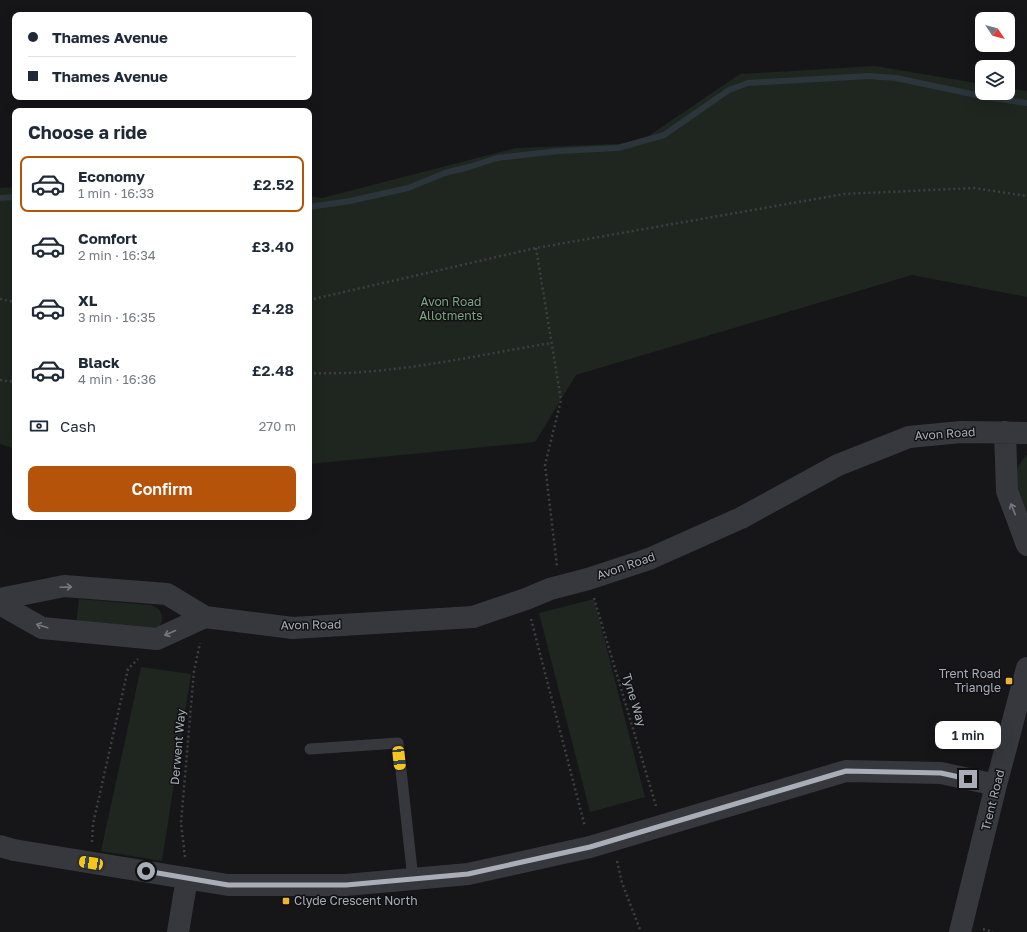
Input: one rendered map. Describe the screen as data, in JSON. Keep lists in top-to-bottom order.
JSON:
{
  "streets": {
    "street": ["Avon Road", "Trent Road"],
    "path": ["Tyne Way", "Derwent Way"]
  },
  "crossings": [
    ["Avon Road", "Tyne Way"],
    ["Avon Road", "Derwent Way"]
  ],
  "parks": ["Avon Road Allotments"],
  "places": {
    "transit": ["Trent Road Triangle", "Clyde Crescent North"]
  },
  "north": "bottom right",
  "page": {
    "banner": ["Thames Avenue", "Thames Avenue"],
    "heading": "Choose a ride",
    "list": [
      {
        "name": "Economy",
        "note": "1 min · 16:33",
        "value": "£2.52"
      },
      {
        "name": "Comfort",
        "note": "2 min · 16:34",
        "value": "£3.40"
      },
      {
        "name": "XL",
        "note": "3 min · 16:35",
        "value": "£4.28"
      },
      {
        "name": "Black",
        "note": "4 min · 16:36",
        "value": "£2.48"
      }
    ],
    "pay": ["Cash", "270 m"],
    "buttons": "Confirm",
    "bubble": "1 min"
  }
}
